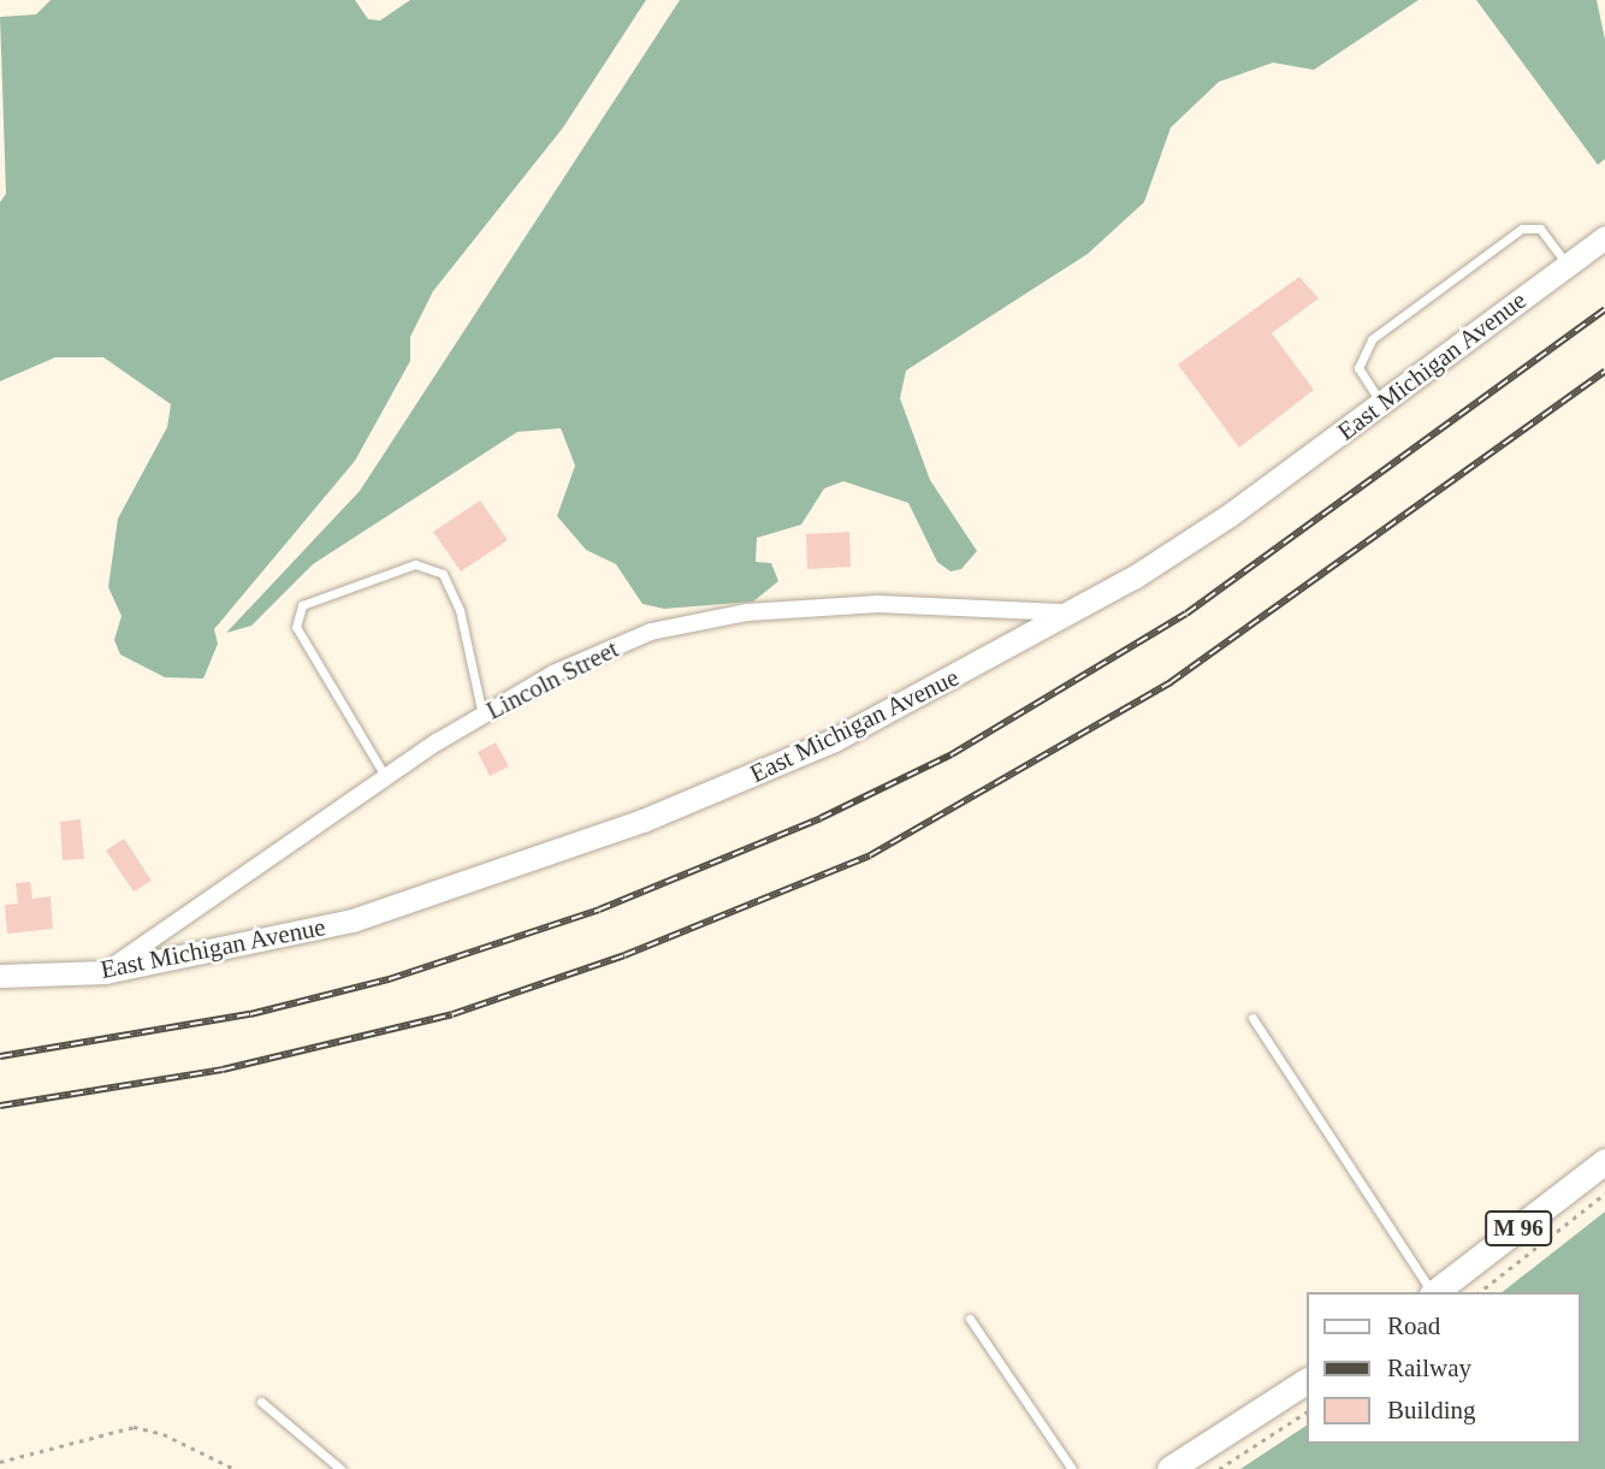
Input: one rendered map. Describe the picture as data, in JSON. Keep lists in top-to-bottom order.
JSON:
{
  "streets": {
    "main road": ["M 96"],
    "street": ["East Michigan Avenue", "Lincoln Street"]
  },
  "crossings": [
    ["East Michigan Avenue", "Lincoln Street"]
  ],
  "legend": ["Road", "Railway", "Building"]
}
